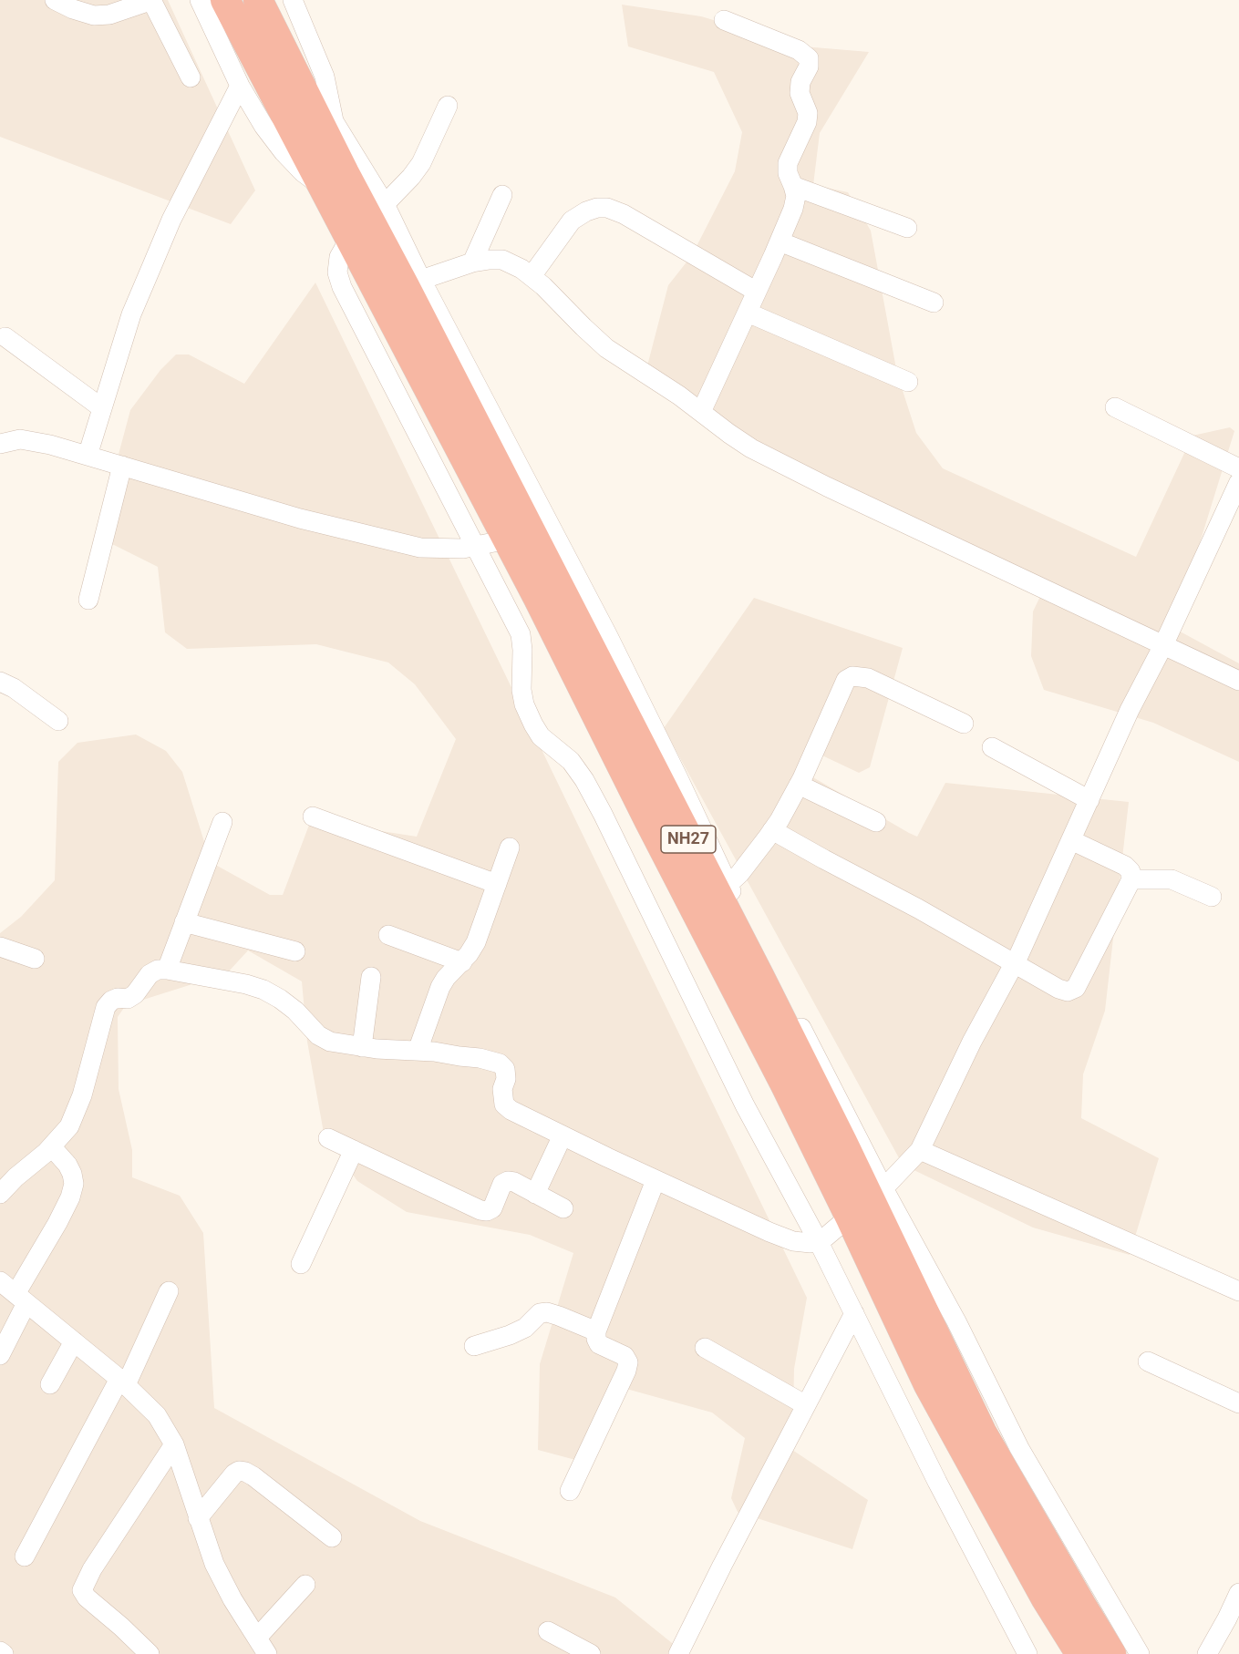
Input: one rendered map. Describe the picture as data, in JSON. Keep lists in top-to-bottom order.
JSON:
{
  "streets": {
    "highway": ["NH27"]
  }
}
